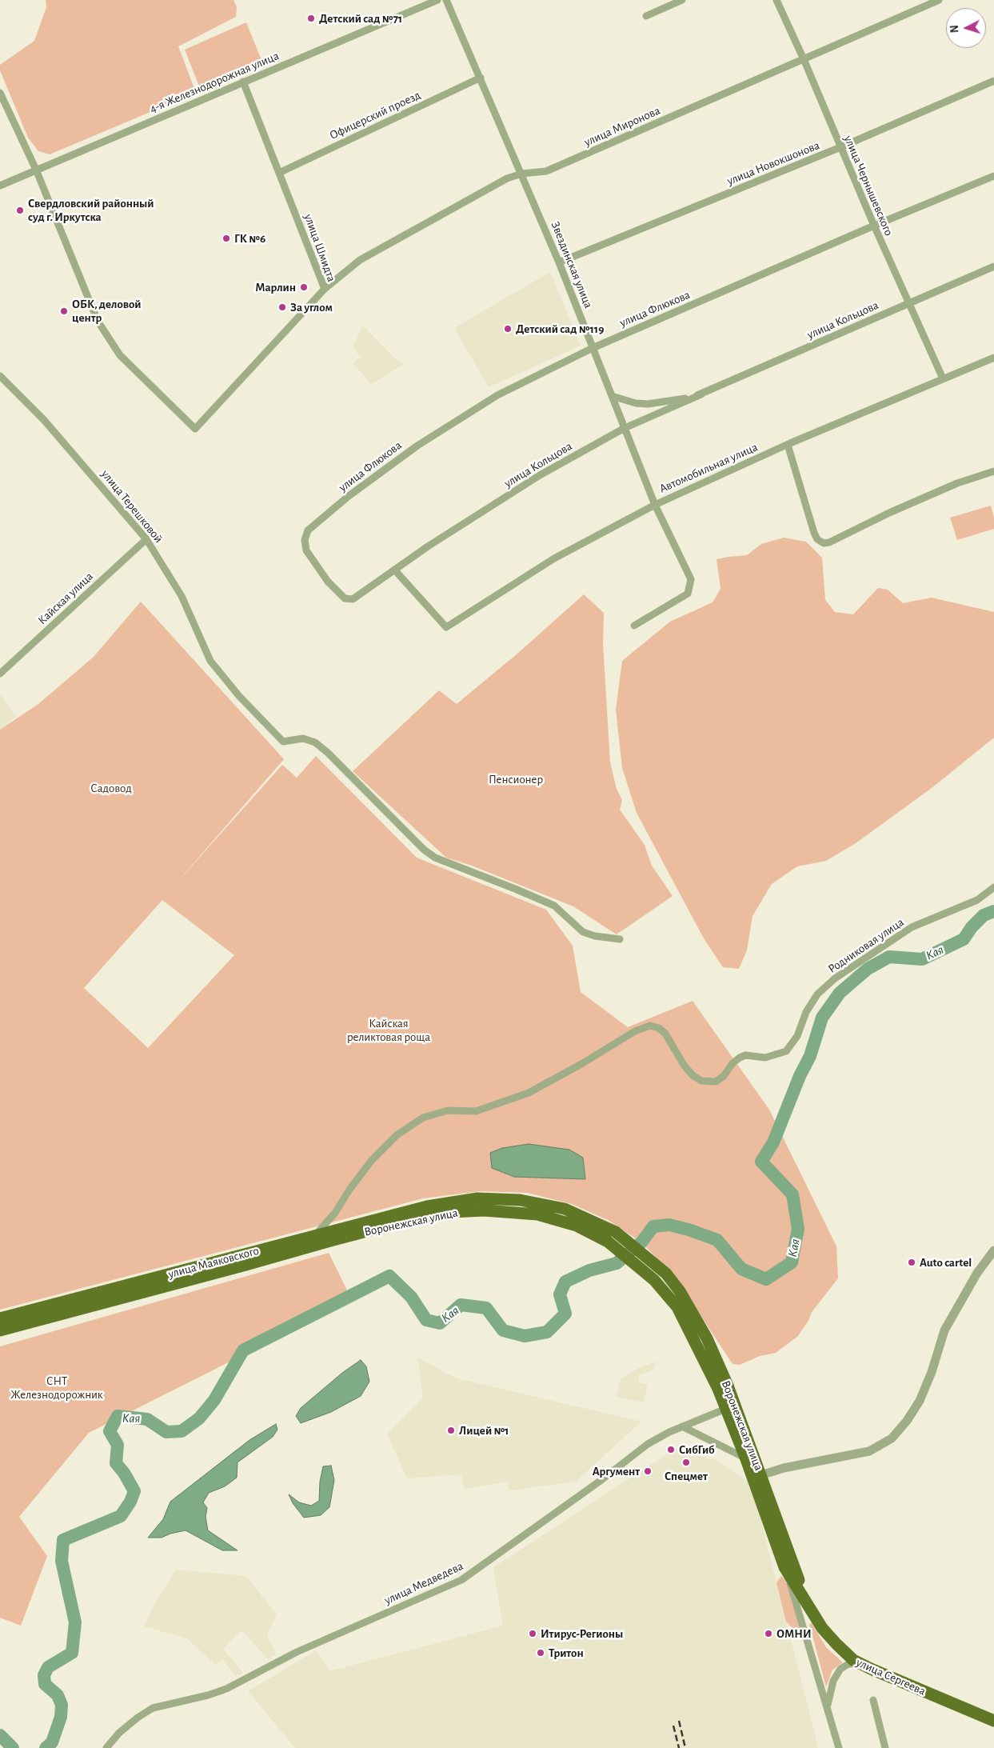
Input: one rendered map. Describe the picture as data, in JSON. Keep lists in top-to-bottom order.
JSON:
{
  "streets": {
    "main road": ["Воронежская улица", "улица Маяковского", "улица Сергеева"],
    "street": [
      "4-я Железнодорожная улица",
      "Офицерский проезд",
      "улица Миронова",
      "улица Новокшонова",
      "улица Чернышевского",
      "улица Шмидта",
      "Звездинская улица",
      "улица Флюкова",
      "улица Кольцова",
      "Автомобильная улица",
      "улица Терешковой",
      "Кайская улица",
      "Родниковая улица",
      "улица Медведева"
    ]
  },
  "crossings": [
    ["4-я Железнодорожная улица", "улица Шмидта"],
    ["Офицерский проезд", "улица Шмидта"],
    ["Офицерский проезд", "Звездинская улица"],
    ["улица Миронова", "улица Чернышевского"],
    ["улица Миронова", "улица Шмидта"],
    ["улица Миронова", "Звездинская улица"],
    ["улица Новокшонова", "улица Чернышевского"],
    ["улица Новокшонова", "Звездинская улица"],
    ["улица Чернышевского", "улица Флюкова"],
    ["улица Чернышевского", "улица Кольцова"],
    ["улица Чернышевского", "Автомобильная улица"],
    ["Звездинская улица", "улица Флюкова"],
    ["Звездинская улица", "улица Кольцова"],
    ["Звездинская улица", "Автомобильная улица"],
    ["улица Флюкова", "улица Кольцова"],
    ["улица Кольцова", "Автомобильная улица"],
    ["улица Терешковой", "Кайская улица"],
    ["Родниковая улица", "улица Маяковского"],
    ["Воронежская улица", "улица Маяковского"],
    ["Воронежская улица", "улица Медведева"],
    ["Воронежская улица", "улица Сергеева"]
  ],
  "water": ["Кая"],
  "parks": [
    "Пенсионер",
    "Садовод",
    "Кайская реликтовая роща",
    "СНТ Железнодорожник"
  ],
  "places": [
    "Детский сад №71",
    "Свердловский районный суд г. Иркутска",
    "ГК №6",
    "Марлин",
    "За углом",
    "ОБК, деловой центр",
    "Детский сад №119",
    "Auto cartel",
    "Лицей №1",
    "СибГиб",
    "Спецмет",
    "Аргумент",
    "Итирус-Регионы",
    "ОМНИ",
    "Тритон"
  ],
  "north": "left"
}
